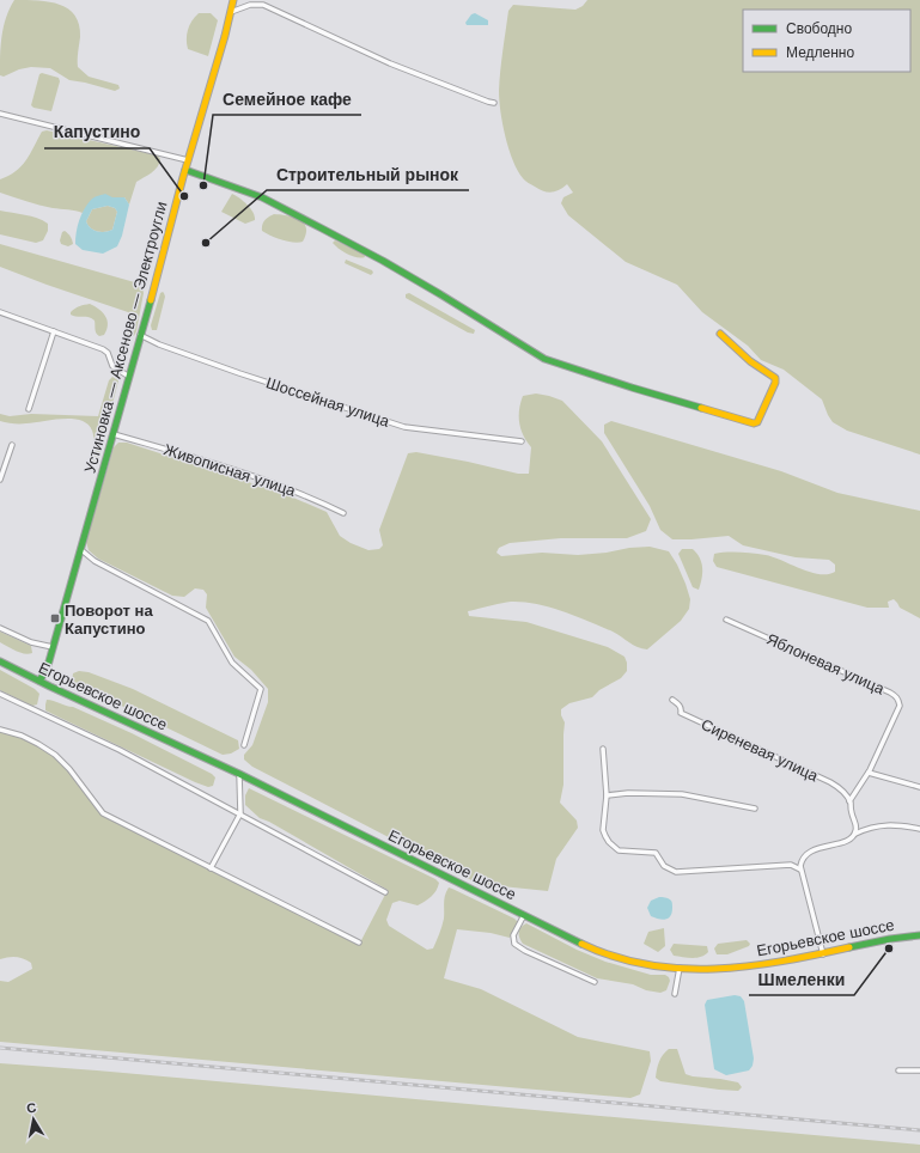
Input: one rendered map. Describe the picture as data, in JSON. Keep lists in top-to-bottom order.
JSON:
{
  "streets": {
    "main road": ["Устиновка — Аксеново — Электроугли", "Егорьевское шоссе"],
    "street": [
      "Шоссейная улица",
      "Живописная улица",
      "Яблоневая улица",
      "Сиреневая улица"
    ]
  },
  "crossings": [
    ["Устиновка — Аксеново — Электроугли", "Шоссейная улица"],
    ["Устиновка — Аксеново — Электроугли", "Живописная улица"],
    ["Устиновка — Аксеново — Электроугли", "Егорьевское шоссе"],
    ["Яблоневая улица", "Сиреневая улица"]
  ],
  "places": {
    "other": [
      "Семейное кафе",
      "Капустино",
      "Строительный рынок",
      "Шмеленки"
    ],
    "transit": ["Поворот на Капустино"]
  },
  "legend": ["Свободно", "Медленно"],
  "north": "top"
}
